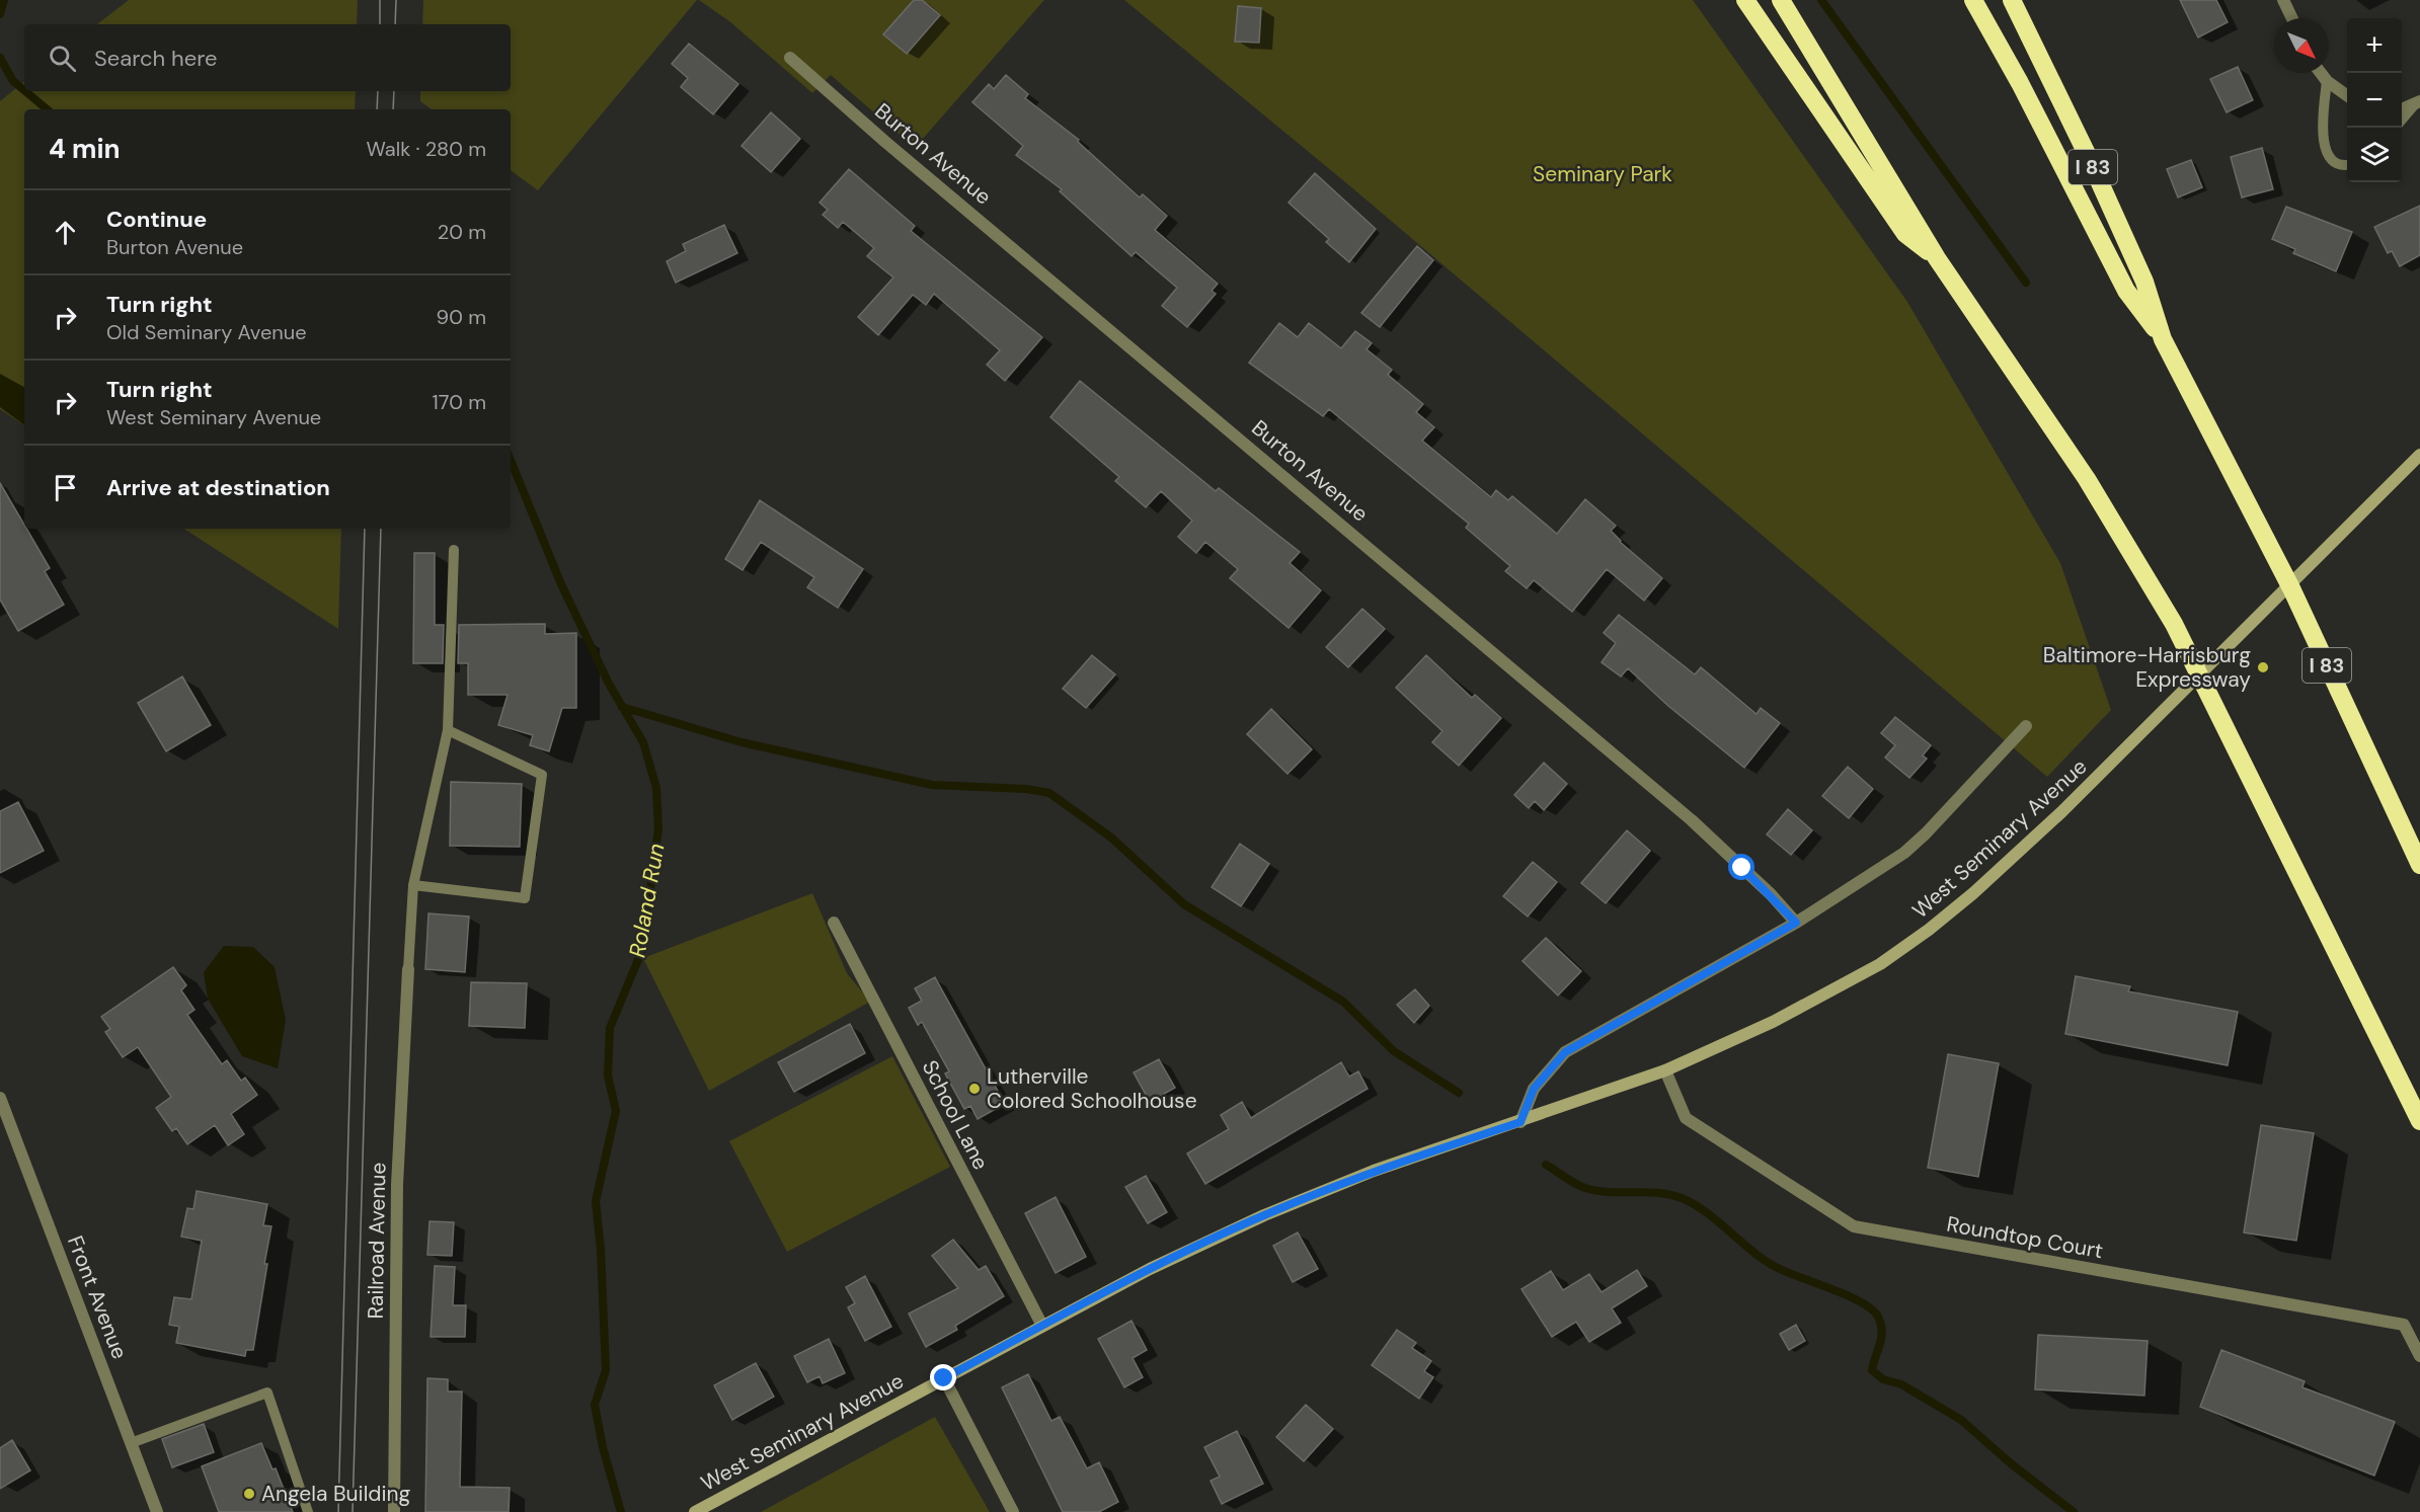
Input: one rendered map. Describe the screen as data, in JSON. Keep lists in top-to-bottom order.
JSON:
{
  "streets": {
    "highway": ["I 83"],
    "main road": ["West Seminary Avenue"],
    "street": [
      "Burton Avenue",
      "School Lane",
      "Roundtop Court",
      "Railroad Avenue",
      "Front Avenue"
    ]
  },
  "crossings": [
    ["West Seminary Avenue", "School Lane"],
    ["West Seminary Avenue", "Roundtop Court"]
  ],
  "water": ["Roland Run"],
  "parks": ["Seminary Park"],
  "places": ["Baltimore-Harrisburg Expressway", "Lutherville Colored Schoolhouse", "Angela Building"],
  "north": "bottom right",
  "page": {
    "map_buttons": ["+", "−"],
    "search": "Search here",
    "heading": ["4 min", "Walk · 280 m"],
    "list": [
      ["Continue", "Burton Avenue", "20 m"],
      ["Turn right", "Old Seminary Avenue", "90 m"],
      ["Turn right", "West Seminary Avenue", "170 m"],
      "Arrive at destination"
    ]
  }
}
